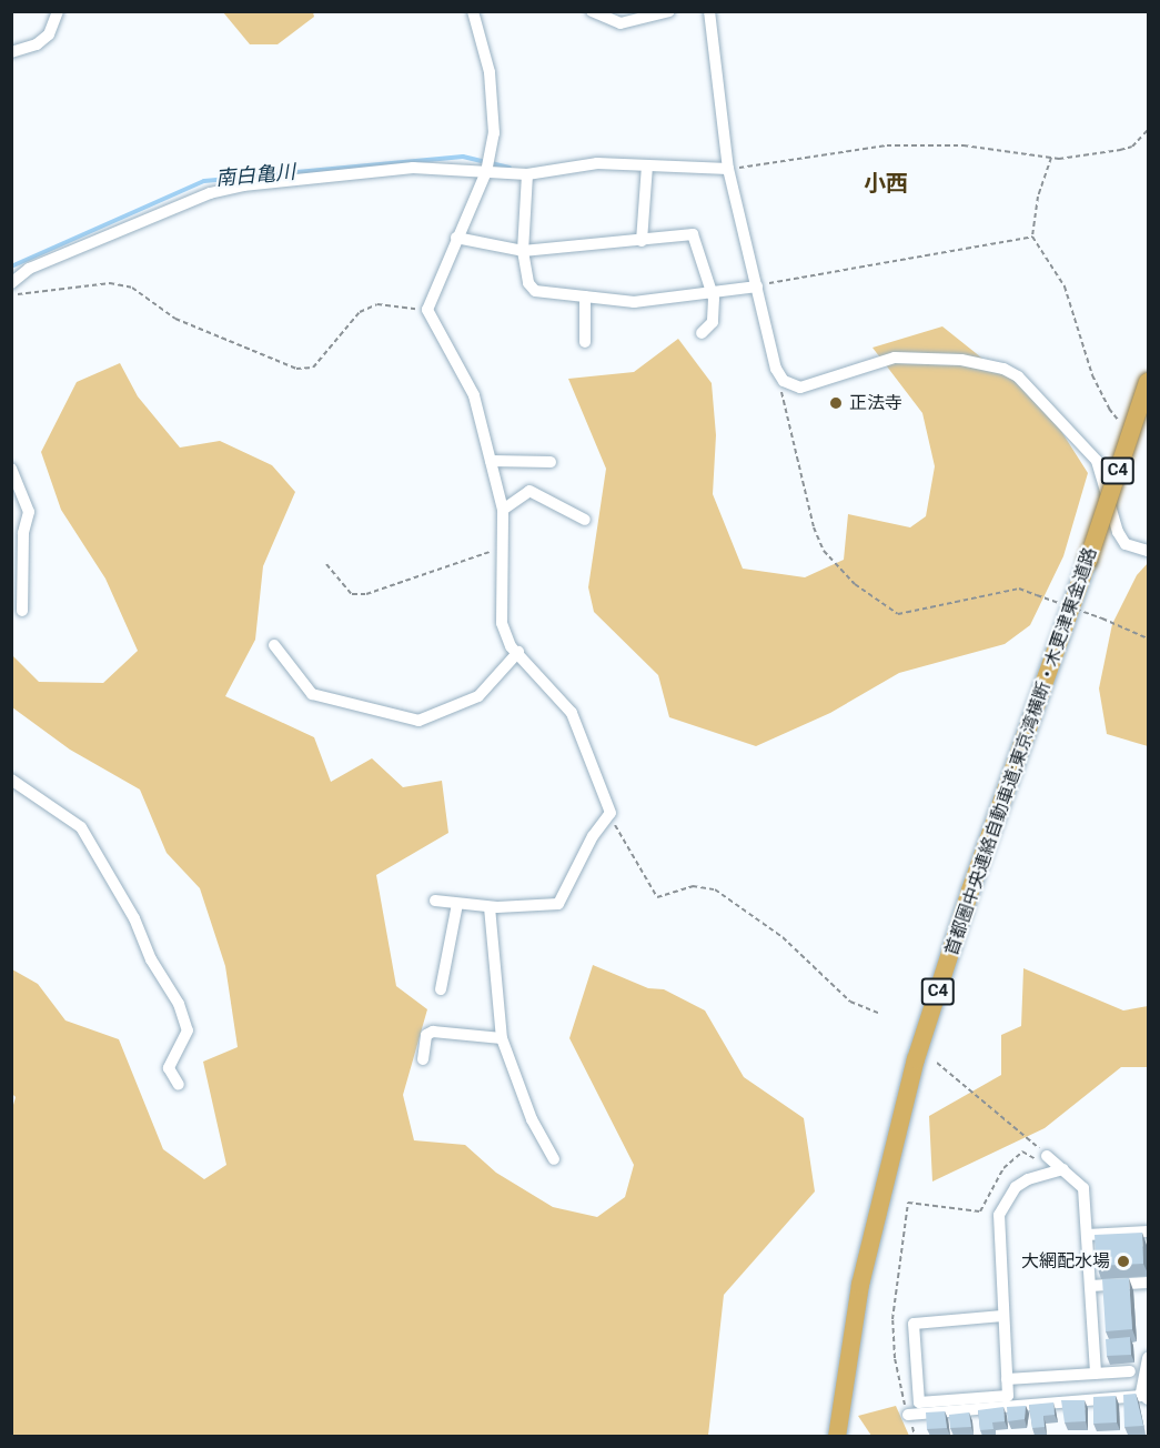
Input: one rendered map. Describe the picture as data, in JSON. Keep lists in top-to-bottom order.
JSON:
{
  "streets": {
    "highway": ["C4", "首都圏中央連絡自動車道;東京湾横断・木更津東金道路"]
  },
  "districts": ["小西"],
  "water": ["南白亀川"],
  "places": ["正法寺", "大網配水場"]
}
